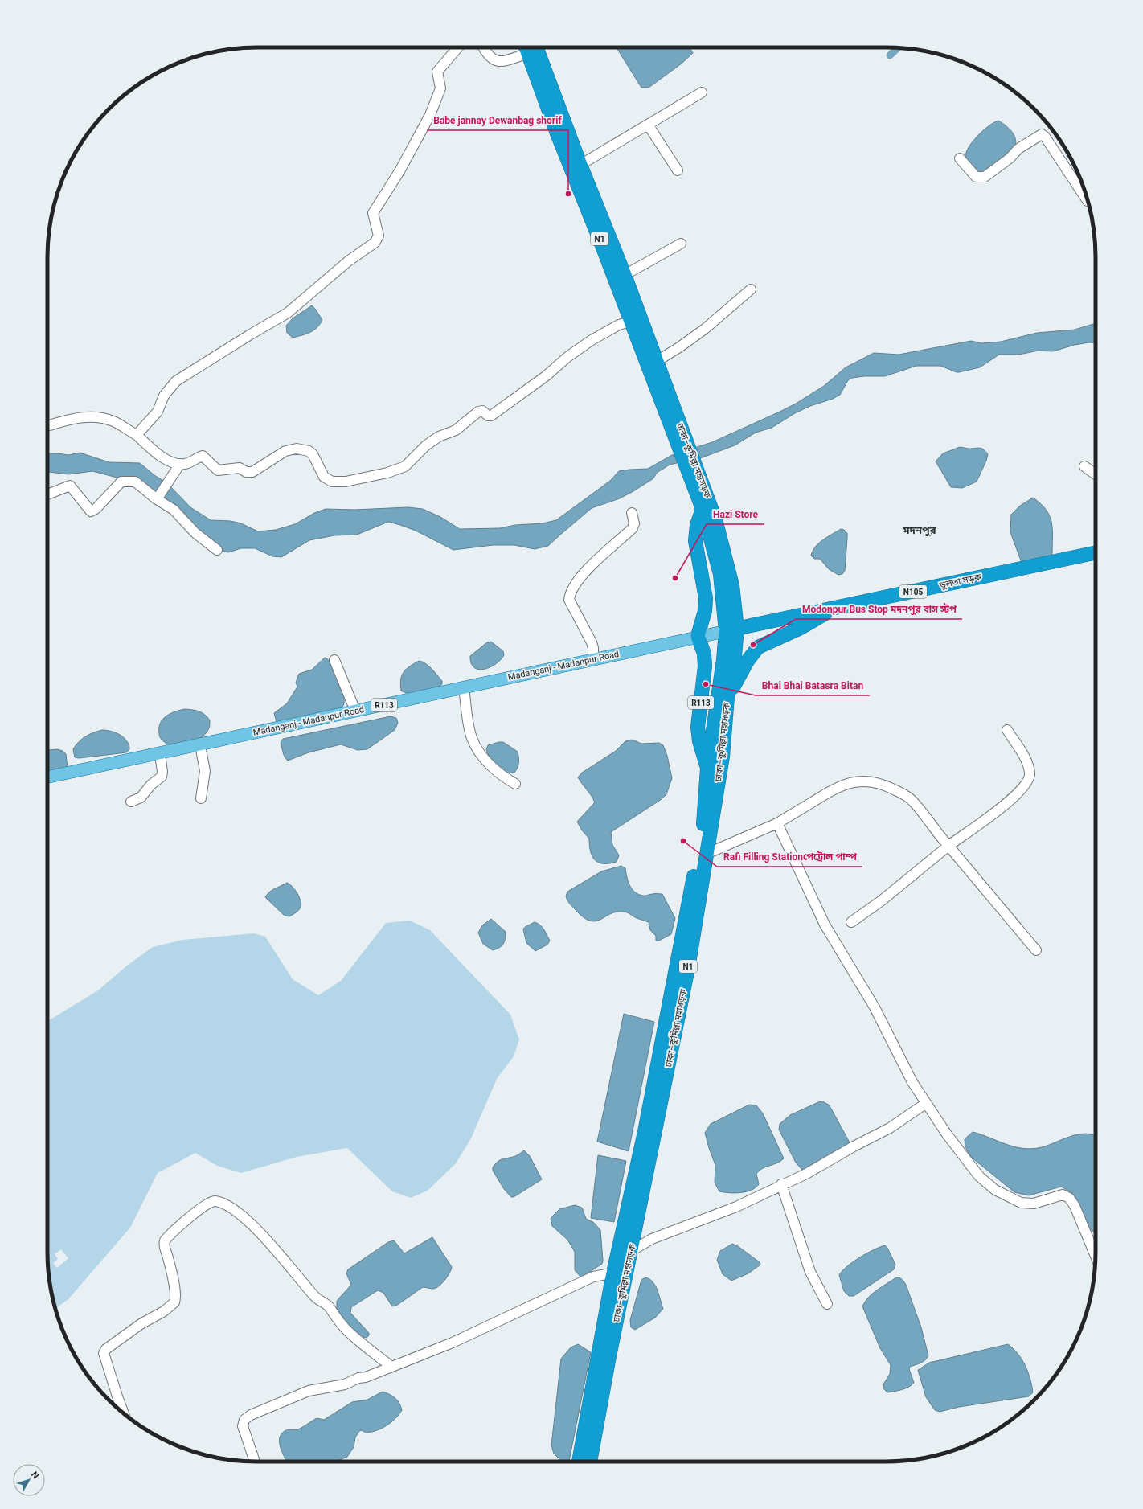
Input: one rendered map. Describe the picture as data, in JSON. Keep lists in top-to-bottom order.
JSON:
{
  "streets": {
    "highway": [
      "N1",
      "ঢাকা–কুমিল্লা মহাসড়ক",
      "ভুলতা সড়ক",
      "N105",
      "R113"
    ],
    "main road": ["Madanganj - Madanpur Road"]
  },
  "crossings": [
    ["ঢাকা–কুমিল্লা মহাসড়ক", "ভুলতা সড়ক"],
    ["ঢাকা–কুমিল্লা মহাসড়ক", "Madanganj - Madanpur Road"],
    ["ঢাকা–কুমিল্লা মহাসড়ক", "R113"],
    ["ভুলতা সড়ক", "Madanganj - Madanpur Road"],
    ["Madanganj - Madanpur Road", "R113"]
  ],
  "districts": ["মদনপুর"],
  "places": [
    "Babe jannay Dewanbag shorif",
    "Hazi Store",
    "Modonpur Bus Stop মদনপুর বাস স্টপ",
    "Bhai Bhai Batasra Bitan",
    "Rafi Filling Stationপেট্রোল পাম্প"
  ],
  "north": "top right"
}
